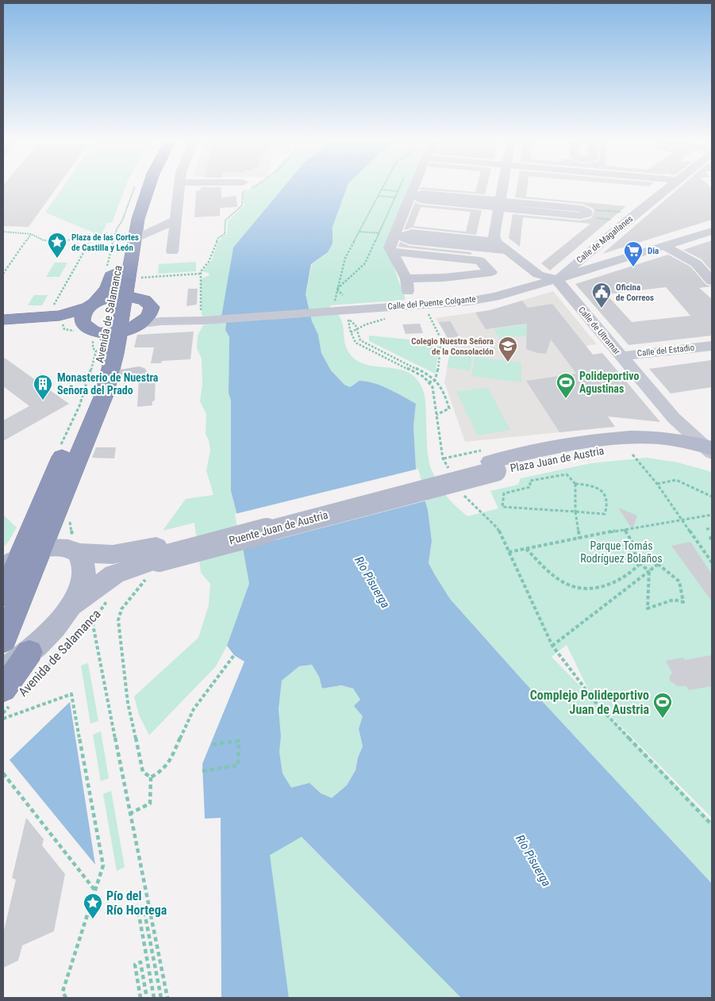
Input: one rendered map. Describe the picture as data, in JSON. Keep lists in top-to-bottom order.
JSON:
{
  "streets": {
    "highway": ["Avenida de Salamanca"],
    "main road": ["Plaza Juan de Austria", "Puente Juan de Austria"],
    "street": [
      "Calle de Magallanes",
      "Calle del Puente Colgante",
      "Calle de Ultramar",
      "Calle del Estadio"
    ]
  },
  "crossings": [
    ["Calle de Magallanes", "Calle del Puente Colgante"],
    ["Calle del Puente Colgante", "Calle de Ultramar"],
    ["Avenida de Salamanca", "Puente Juan de Austria"],
    ["Calle de Ultramar", "Calle del Estadio"],
    ["Calle de Ultramar", "Plaza Juan de Austria"],
    ["Plaza Juan de Austria", "Puente Juan de Austria"]
  ],
  "water": ["Río Pisuerga"],
  "parks": ["Parque Tomás Rodríguez Bolaños"],
  "places": {
    "place": ["Plaza de las Cortes de Castilla y León", "Pío del Río Hortega"],
    "supermarket": ["Dia"],
    "public building": ["Oficina de Correos"],
    "school or university": ["Colegio Nuestra Señora de la Consolación"],
    "sports": ["Polideportivo Agustinas", "Complejo Polideportivo Juan de Austria"],
    "building": ["Monasterio de Nuestra Señora del Prado"]
  }
}
